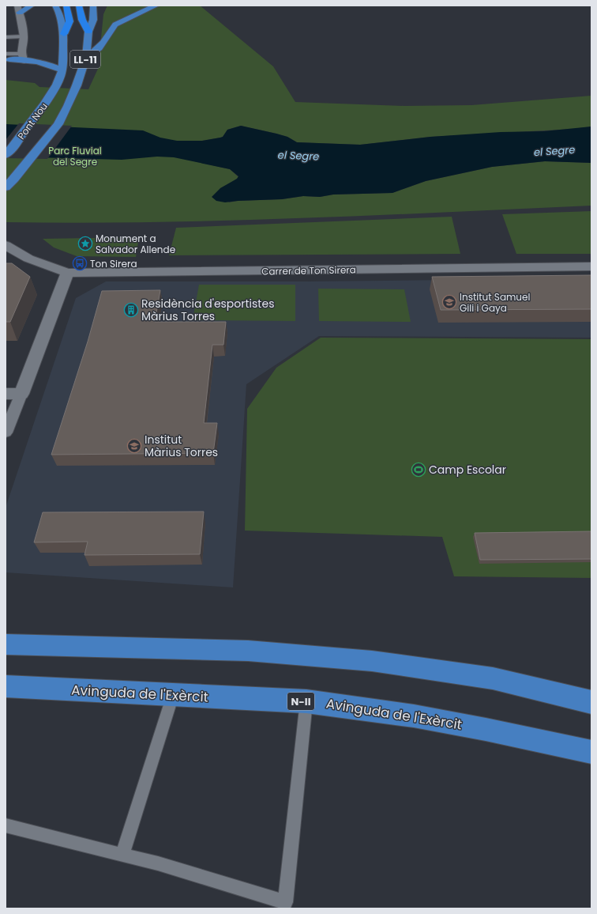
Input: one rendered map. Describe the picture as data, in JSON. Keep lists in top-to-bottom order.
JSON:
{
  "streets": {
    "main road": [
      "LL-11",
      "Pont Nou",
      "Avinguda de l'Exèrcit",
      "N-II"
    ],
    "street": ["Carrer de Ton Sirera"]
  },
  "crossings": [
    ["LL-11", "Pont Nou"]
  ],
  "water": ["el Segre"],
  "parks": ["Parc Fluvial del Segre"],
  "places": {
    "place": ["Monument a Salvador Allende"],
    "bus stop": ["Ton Sirera"],
    "school or university": ["Institut Samuel Gili i Gaya", "Institut Màrius Torres"],
    "building": ["Residència d'esportistes Màrius Torres"],
    "sports": ["Camp Escolar"]
  }
}
